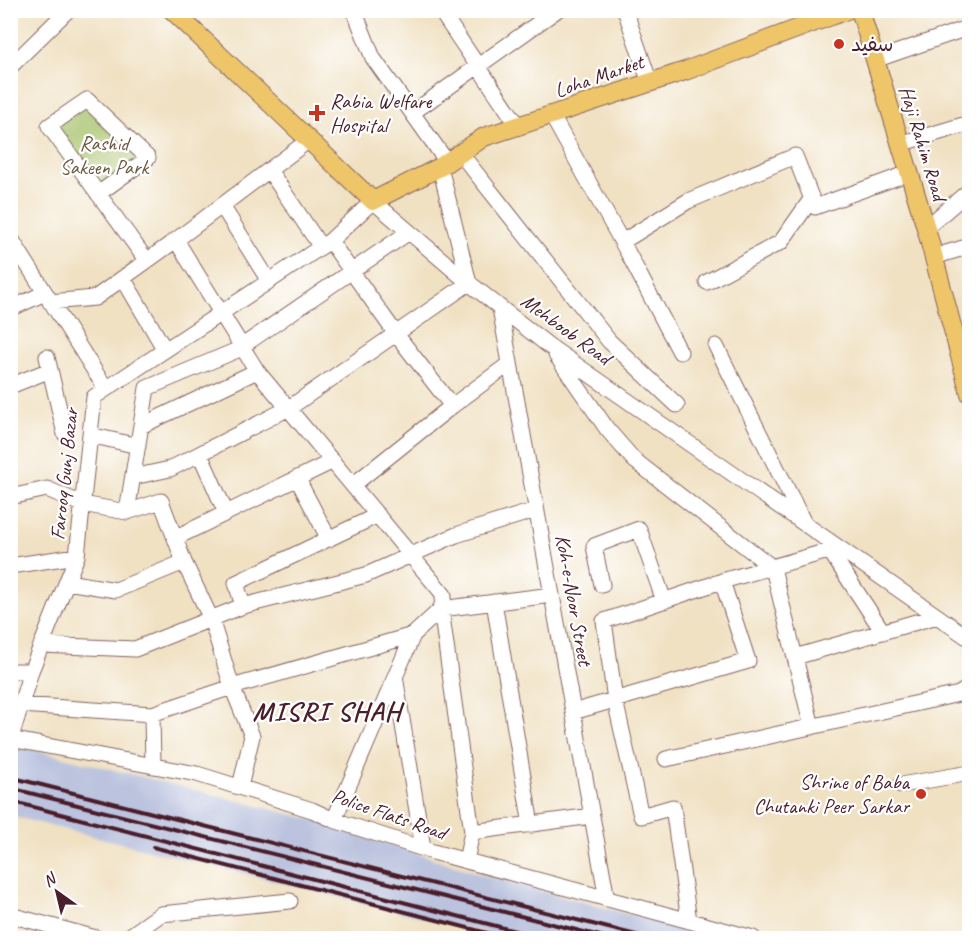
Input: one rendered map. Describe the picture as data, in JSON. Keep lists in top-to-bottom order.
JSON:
{
  "streets": {
    "main road": ["Loha Market", "Haji Rahim Road", "Mehboob Road"],
    "street": ["Farooq Gunj Bazar", "Koh-e-Noor Street", "Police Flats Road"]
  },
  "crossings": [
    ["Loha Market", "Mehboob Road"],
    ["Loha Market", "Farooq Gunj Bazar"],
    ["Mehboob Road", "Farooq Gunj Bazar"],
    ["Mehboob Road", "Koh-e-Noor Street"],
    ["Farooq Gunj Bazar", "Police Flats Road"],
    ["Koh-e-Noor Street", "Police Flats Road"]
  ],
  "districts": ["MISRI SHAH"],
  "parks": ["Rashid Sakeen Park"],
  "places": {
    "other": ["سفید", "Shrine of Baba Chutanki Peer Sarkar"],
    "health": ["Rabia Welfare Hospital"]
  },
  "north": "top left"
}
